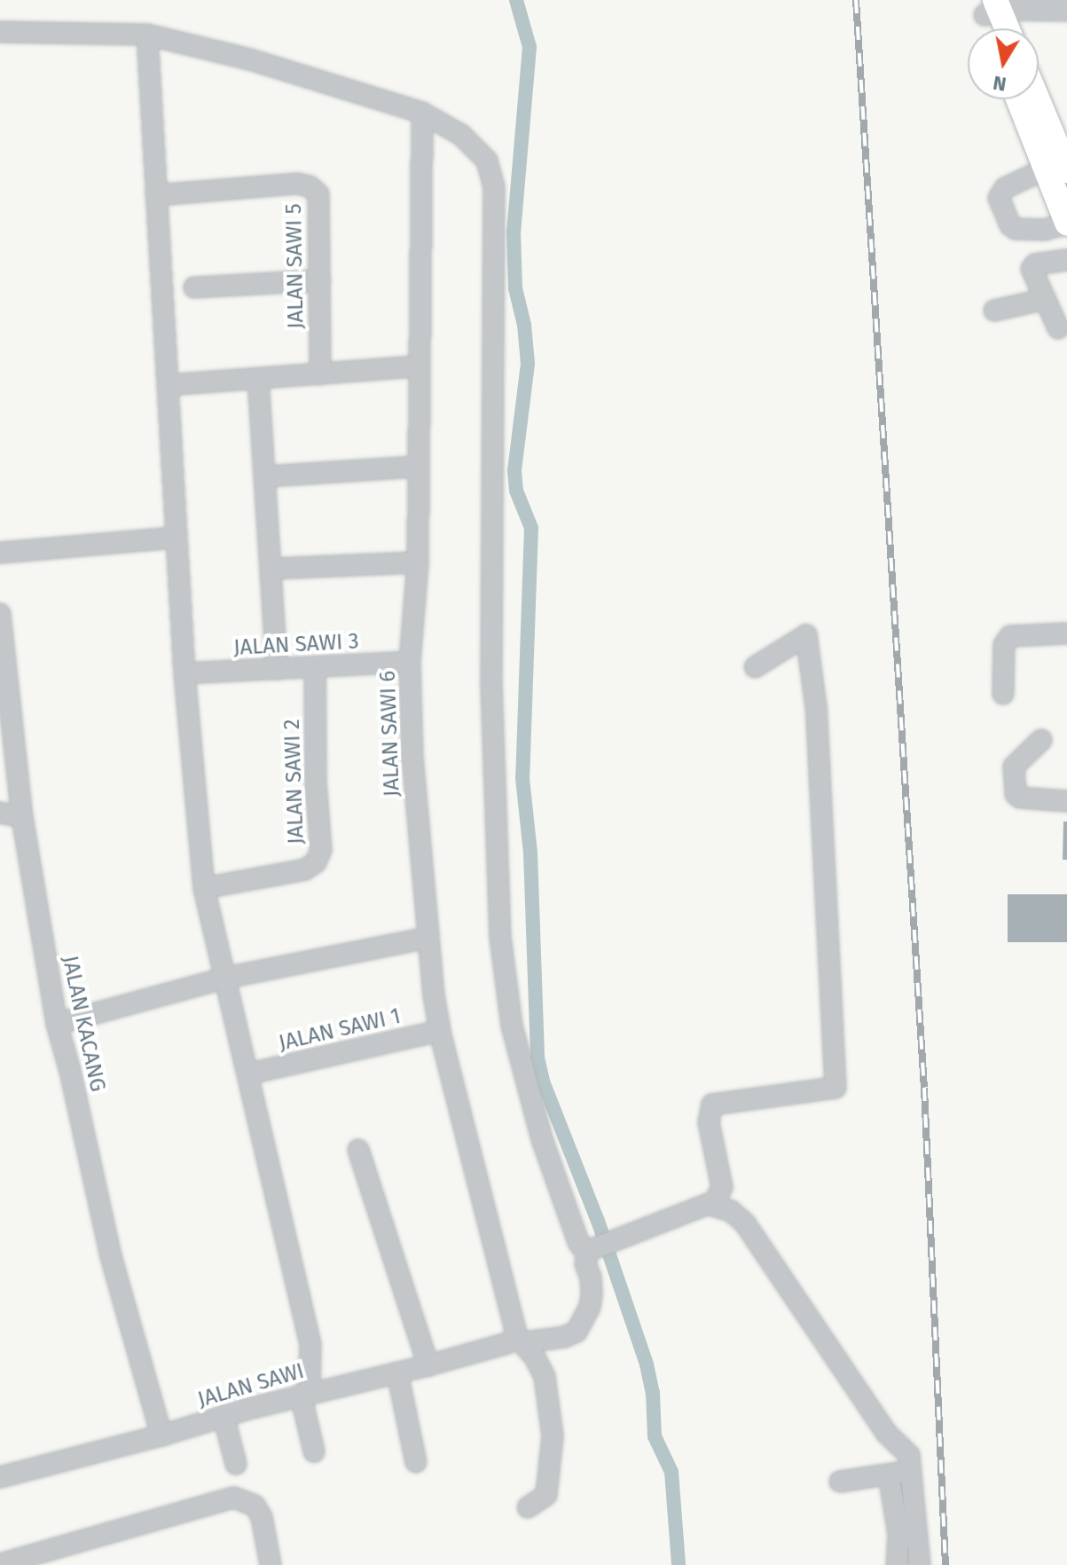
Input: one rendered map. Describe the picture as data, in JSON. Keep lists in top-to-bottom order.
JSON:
{
  "streets": {
    "street": [
      "JALAN SAWI 5",
      "JALAN SAWI 3",
      "JALAN SAWI 6",
      "JALAN SAWI 2",
      "JALAN KACANG",
      "JALAN SAWI 1",
      "JALAN SAWI"
    ]
  },
  "crossings": [
    ["JALAN SAWI 3", "JALAN SAWI 6"],
    ["JALAN SAWI 3", "JALAN SAWI 2"],
    ["JALAN SAWI 6", "JALAN SAWI 1"],
    ["JALAN SAWI 6", "JALAN SAWI"],
    ["JALAN KACANG", "JALAN SAWI"]
  ],
  "north": "bottom"
}
